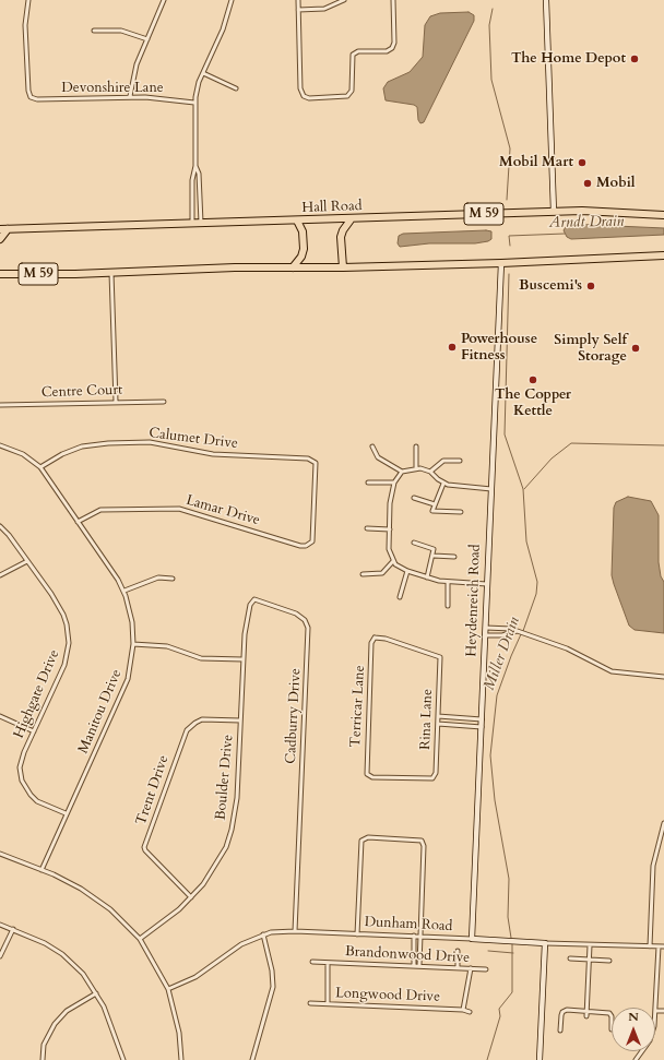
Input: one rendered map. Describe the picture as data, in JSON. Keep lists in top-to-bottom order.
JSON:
{
  "streets": {
    "highway": ["Hall Road", "M 59"],
    "street": [
      "Devonshire Lane",
      "Centre Court",
      "Calumet Drive",
      "Lamar Drive",
      "Heydenreich Road",
      "Highgate Drive",
      "Terricar Lane",
      "Manitou Drive",
      "Cadburry Drive",
      "Rina Lane",
      "Boulder Drive",
      "Trent Drive",
      "Dunham Road",
      "Brandonwood Drive",
      "Longwood Drive"
    ]
  },
  "crossings": [
    ["M 59", "Heydenreich Road"],
    ["Calumet Drive", "Lamar Drive"],
    ["Calumet Drive", "Manitou Drive"],
    ["Lamar Drive", "Manitou Drive"],
    ["Heydenreich Road", "Dunham Road"],
    ["Highgate Drive", "Manitou Drive"],
    ["Terricar Lane", "Rina Lane"],
    ["Cadburry Drive", "Boulder Drive"],
    ["Cadburry Drive", "Dunham Road"],
    ["Boulder Drive", "Trent Drive"],
    ["Brandonwood Drive", "Longwood Drive"]
  ],
  "water": ["Arndt Drain", "Miller Drain"],
  "places": [
    "The Home Depot",
    "Mobil Mart",
    "Mobil",
    "Buscemi's",
    "Powerhouse Fitness",
    "Simply Self Storage",
    "The Copper Kettle"
  ],
  "north": "top"
}
